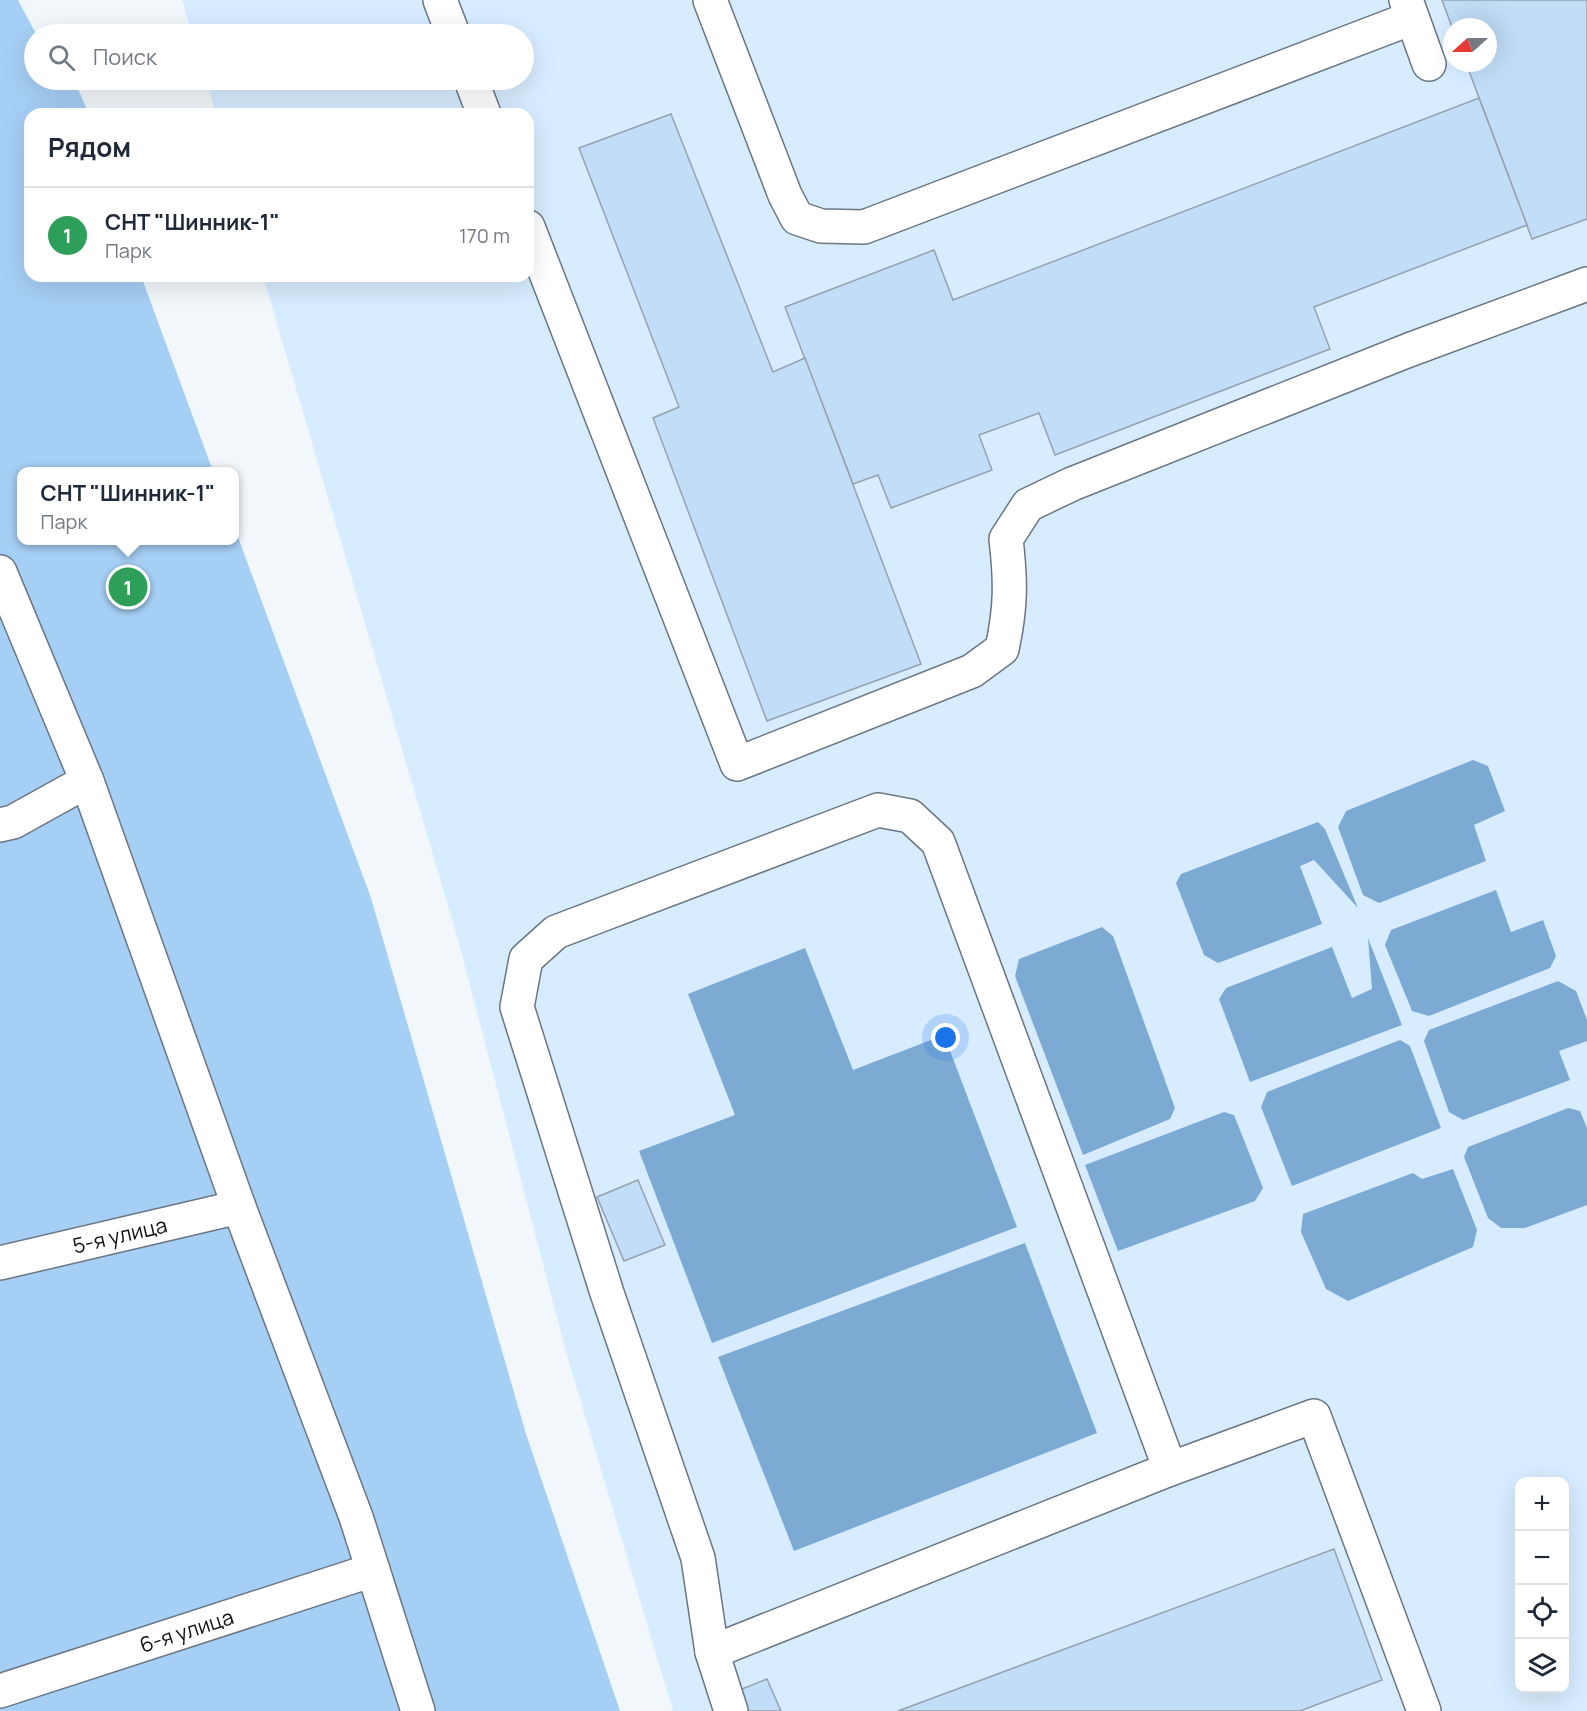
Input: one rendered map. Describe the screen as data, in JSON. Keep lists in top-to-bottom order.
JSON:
{
  "streets": {
    "street": ["5-я улица", "6-я улица"]
  },
  "north": "left",
  "page": {
    "search": "Поиск",
    "heading": "Рядом",
    "list": [
      {
        "mark": "1",
        "name": "СНТ \"Шинник-1\"",
        "note": "Парк",
        "value": "170 m"
      }
    ],
    "popup": ["СНТ \"Шинник-1\"", "Парк"],
    "pins": "1",
    "map_buttons": ["+", "−"]
  }
}
